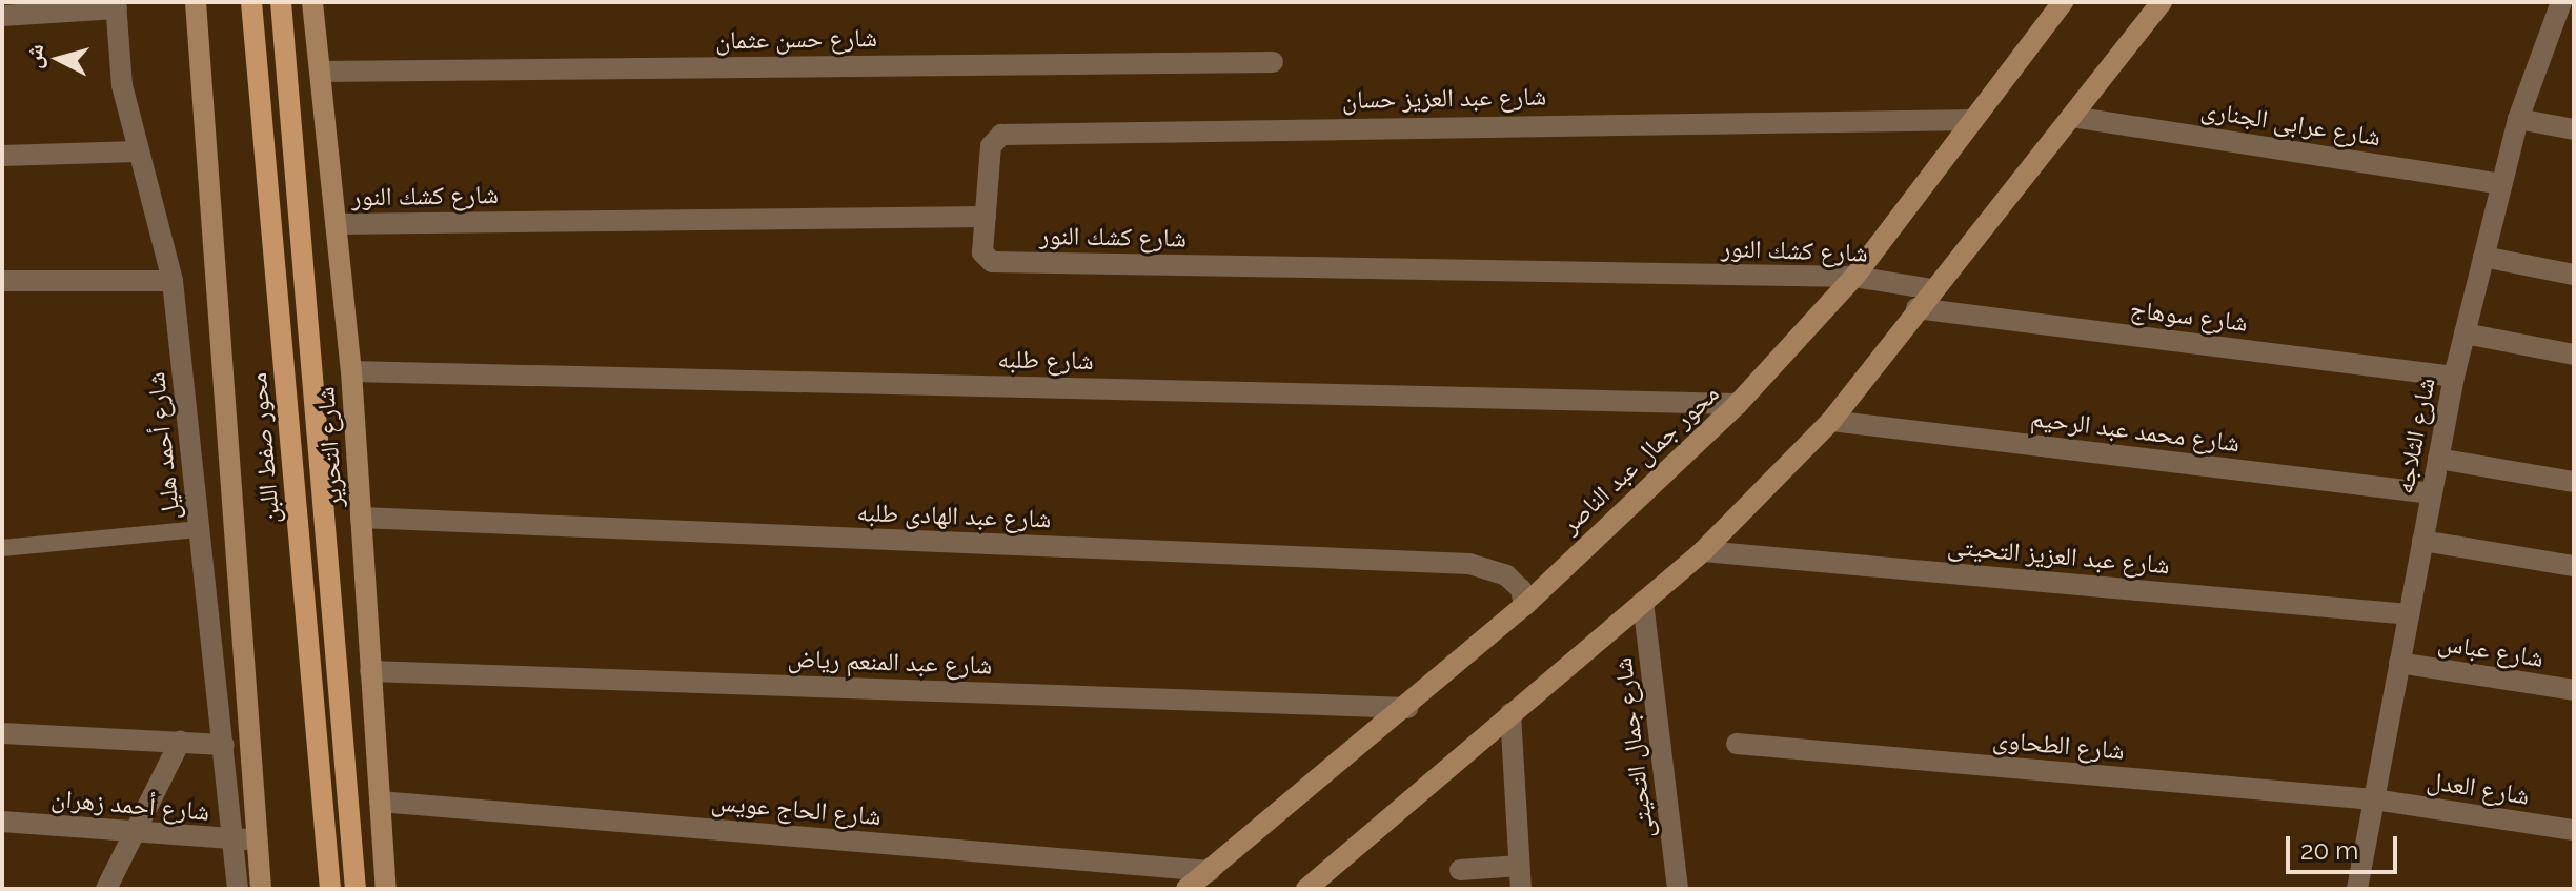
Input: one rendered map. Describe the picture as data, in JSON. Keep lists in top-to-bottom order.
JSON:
{
  "streets": {
    "main road": ["محور صفط اللبن"],
    "street": [
      "شارع حسن عثمان",
      "شارع عبد العزيز حسان",
      "شارع عرابى الجنارى",
      "شارع كشك النور",
      "شارع سوهاج",
      "شارع طلبه",
      "شارع محمد عبد الرحيم",
      "شارع الثلاجه",
      "شارع أحمد هليل",
      "شارع التحرير",
      "محور جمال عبد الناصر",
      "شارع عبد الهادى طلبه",
      "شارع عبد العزيز التحيتى",
      "شارع عباس",
      "شارع عبد المنعم رياض",
      "شارع الطحاوى",
      "شارع جمال التحيتى",
      "شارع العدل",
      "شارع أحمد زهران",
      "شارع الحاج عويس"
    ]
  },
  "crossings": [
    ["شارع حسن عثمان", "شارع التحرير"],
    ["شارع عبد العزيز حسان", "شارع كشك النور"],
    ["شارع عبد العزيز حسان", "محور جمال عبد الناصر"],
    ["شارع عرابى الجنارى", "شارع الثلاجه"],
    ["شارع كشك النور", "شارع التحرير"],
    ["شارع كشك النور", "محور جمال عبد الناصر"],
    ["شارع سوهاج", "شارع الثلاجه"],
    ["شارع طلبه", "شارع التحرير"],
    ["شارع طلبه", "محور جمال عبد الناصر"],
    ["شارع محمد عبد الرحيم", "شارع الثلاجه"],
    ["شارع الثلاجه", "شارع عبد العزيز التحيتى"],
    ["شارع الثلاجه", "شارع عباس"],
    ["شارع الثلاجه", "شارع الطحاوى"],
    ["شارع الثلاجه", "شارع العدل"],
    ["شارع أحمد هليل", "شارع أحمد زهران"],
    ["شارع التحرير", "شارع عبد الهادى طلبه"],
    ["شارع التحرير", "شارع عبد المنعم رياض"],
    ["شارع التحرير", "شارع الحاج عويس"],
    ["محور جمال عبد الناصر", "شارع عبد الهادى طلبه"],
    ["محور جمال عبد الناصر", "شارع عبد المنعم رياض"],
    ["محور جمال عبد الناصر", "شارع الحاج عويس"],
    ["شارع الطحاوى", "شارع العدل"]
  ],
  "scale_bar": "20 m",
  "north": "left"
}
